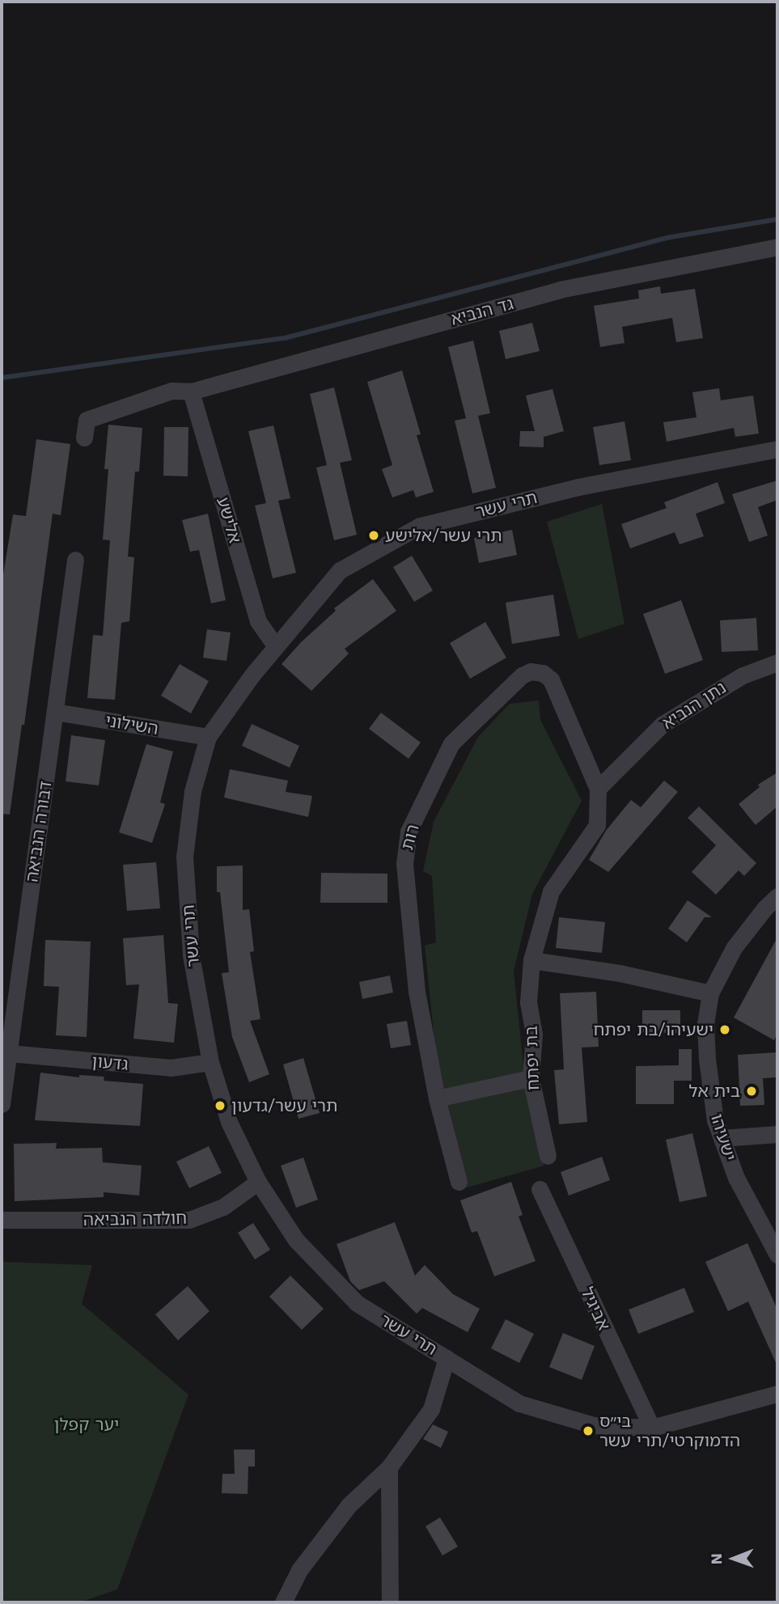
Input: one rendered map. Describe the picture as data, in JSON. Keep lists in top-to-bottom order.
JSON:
{
  "streets": {
    "street": [
      "גד הנביא",
      "תרי עשר",
      "אלישע",
      "נתן הנביא",
      "השילוני",
      "דבורה הנביאה",
      "רות",
      "בת יפתח",
      "גדעון",
      "ישעיהו",
      "חולדה הנביאה",
      "אביגיל"
    ]
  },
  "crossings": [
    ["גד הנביא", "אלישע"],
    ["תרי עשר", "אלישע"],
    ["תרי עשר", "השילוני"],
    ["תרי עשר", "גדעון"],
    ["תרי עשר", "חולדה הנביאה"],
    ["תרי עשר", "אביגיל"],
    ["נתן הנביא", "רות"],
    ["נתן הנביא", "בת יפתח"],
    ["השילוני", "דבורה הנביאה"],
    ["דבורה הנביאה", "גדעון"],
    ["רות", "בת יפתח"]
  ],
  "parks": ["יער קפלן"],
  "places": [
    "תרי עשר/אלישע",
    "ישעיהו/בת יפתח",
    "בית אל",
    "תרי עשר/גדעון",
    "בי״ס הדמוקרטי/תרי עשר"
  ],
  "north": "left"
}
